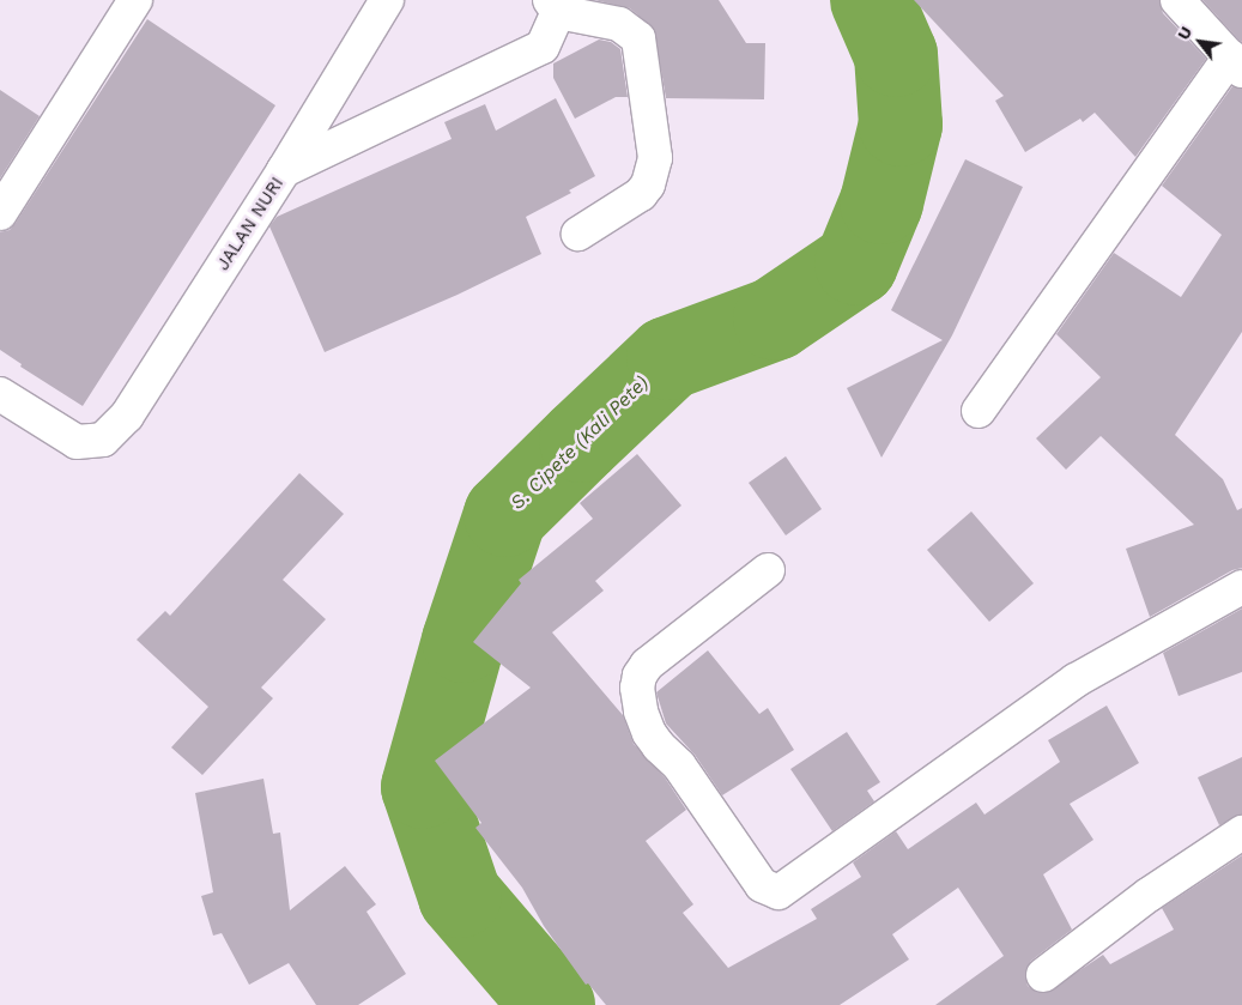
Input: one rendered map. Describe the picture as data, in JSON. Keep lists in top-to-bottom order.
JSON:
{
  "streets": {
    "street": ["JALAN NURI"]
  },
  "water": ["S. Cipete (Kali Pete)"],
  "north": "top left"
}
